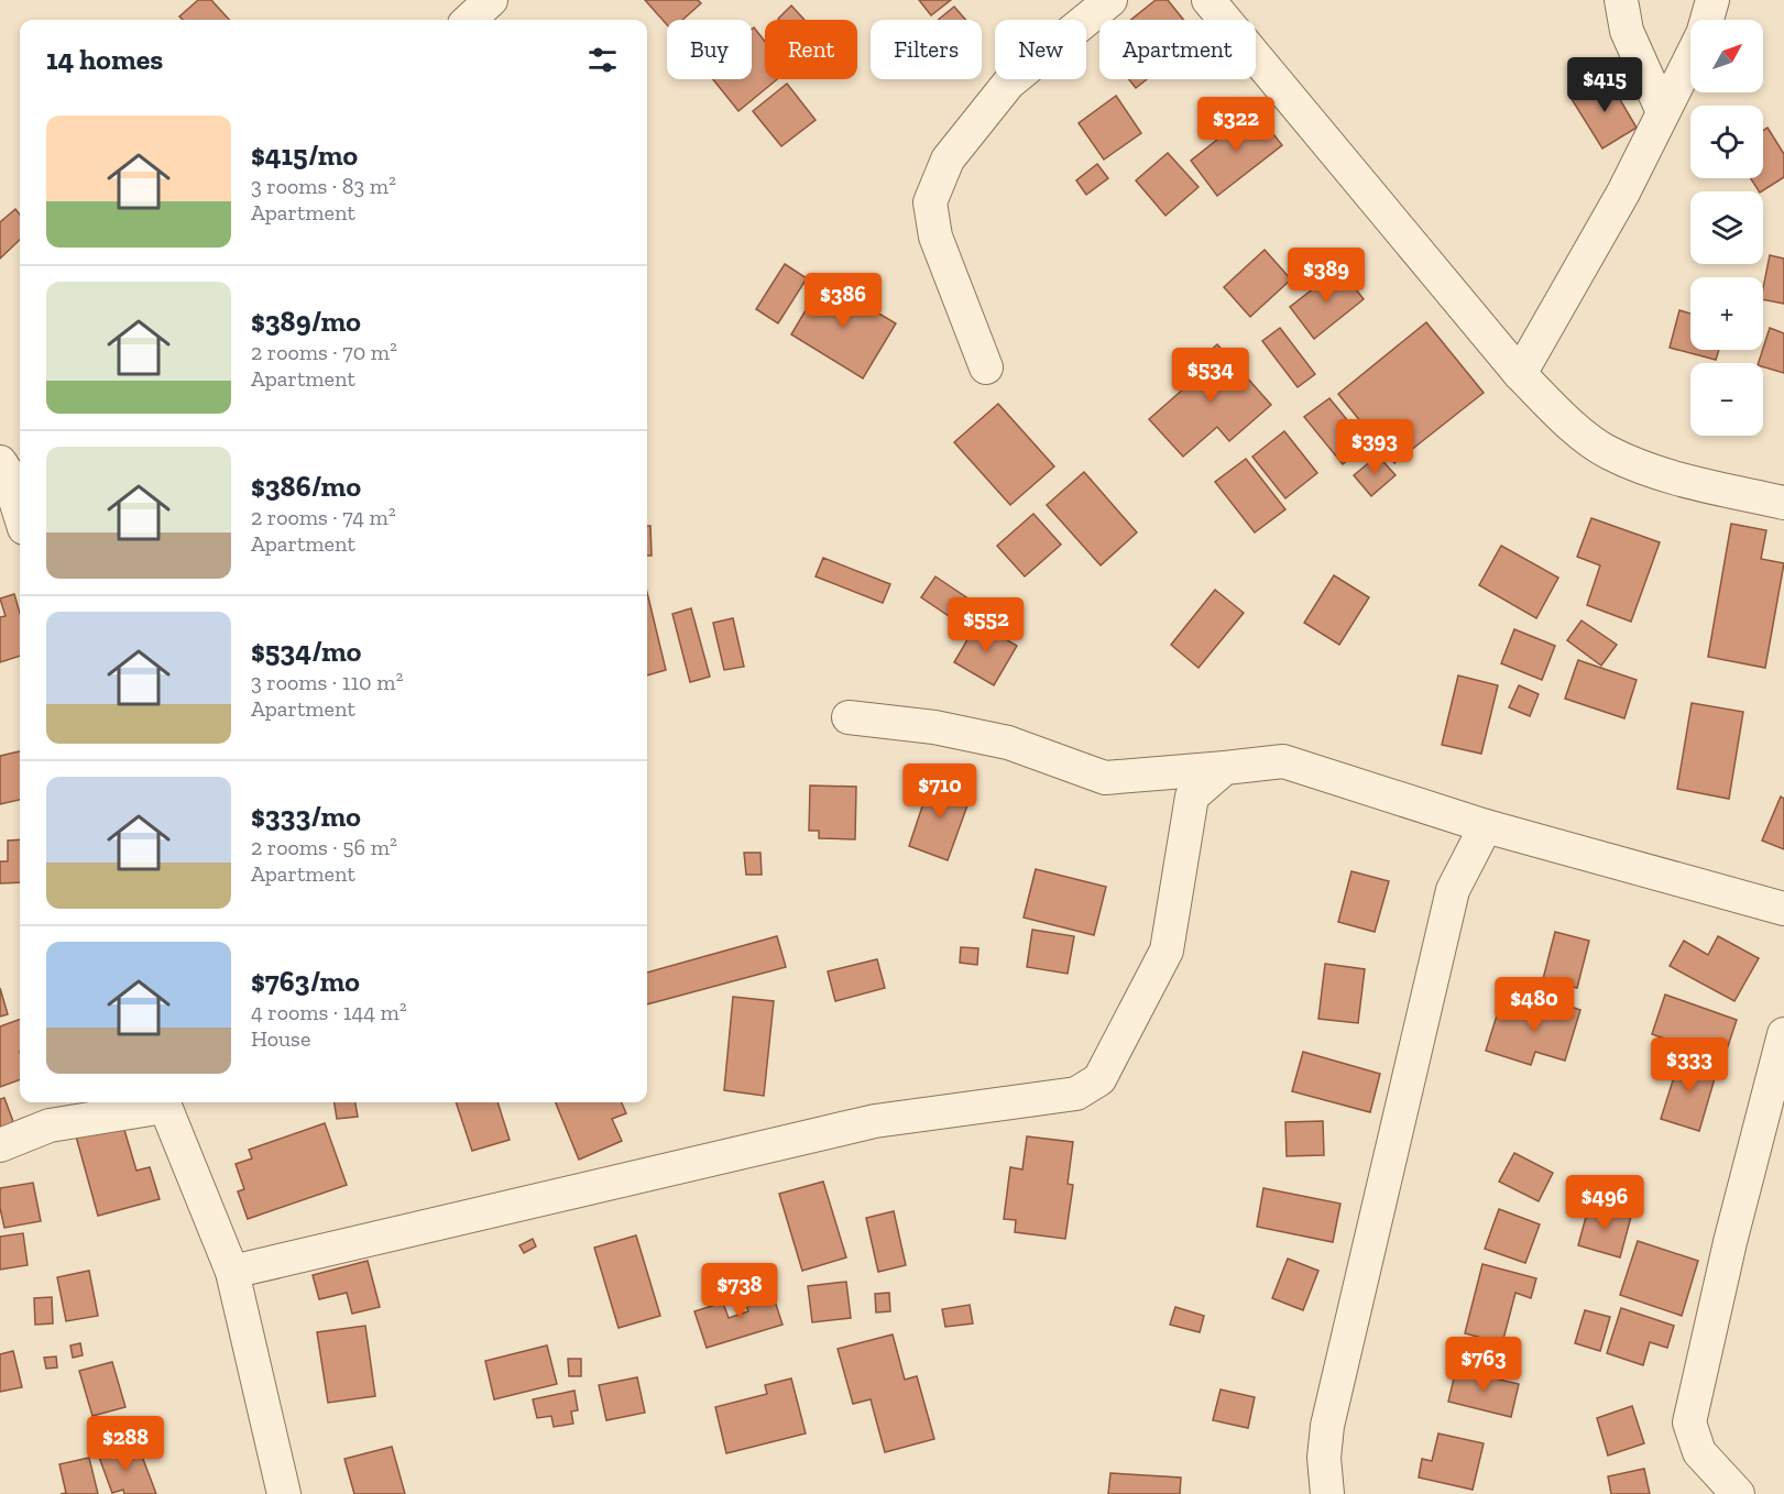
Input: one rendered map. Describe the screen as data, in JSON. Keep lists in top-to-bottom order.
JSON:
{
  "north": "top right",
  "page": {
    "map_buttons": ["+", "−"],
    "chip": [
      "Buy",
      "Rent",
      "Filters",
      "New",
      "Apartment"
    ],
    "heading": "14 homes",
    "price": [
      "$415",
      "$322",
      "$389",
      "$386",
      "$534",
      "$393",
      "$552",
      "$710",
      "$480",
      "$333",
      "$496",
      "$738",
      "$763",
      "$288"
    ],
    "list": [
      {
        "name": "$415/mo",
        "note": "3 rooms · 83 m² · Apartment"
      },
      {
        "name": "$389/mo",
        "note": "2 rooms · 70 m² · Apartment"
      },
      {
        "name": "$386/mo",
        "note": "2 rooms · 74 m² · Apartment"
      },
      {
        "name": "$534/mo",
        "note": "3 rooms · 110 m² · Apartment"
      },
      {
        "name": "$333/mo",
        "note": "2 rooms · 56 m² · Apartment"
      },
      {
        "name": "$763/mo",
        "note": "4 rooms · 144 m² · House"
      }
    ]
  }
}
